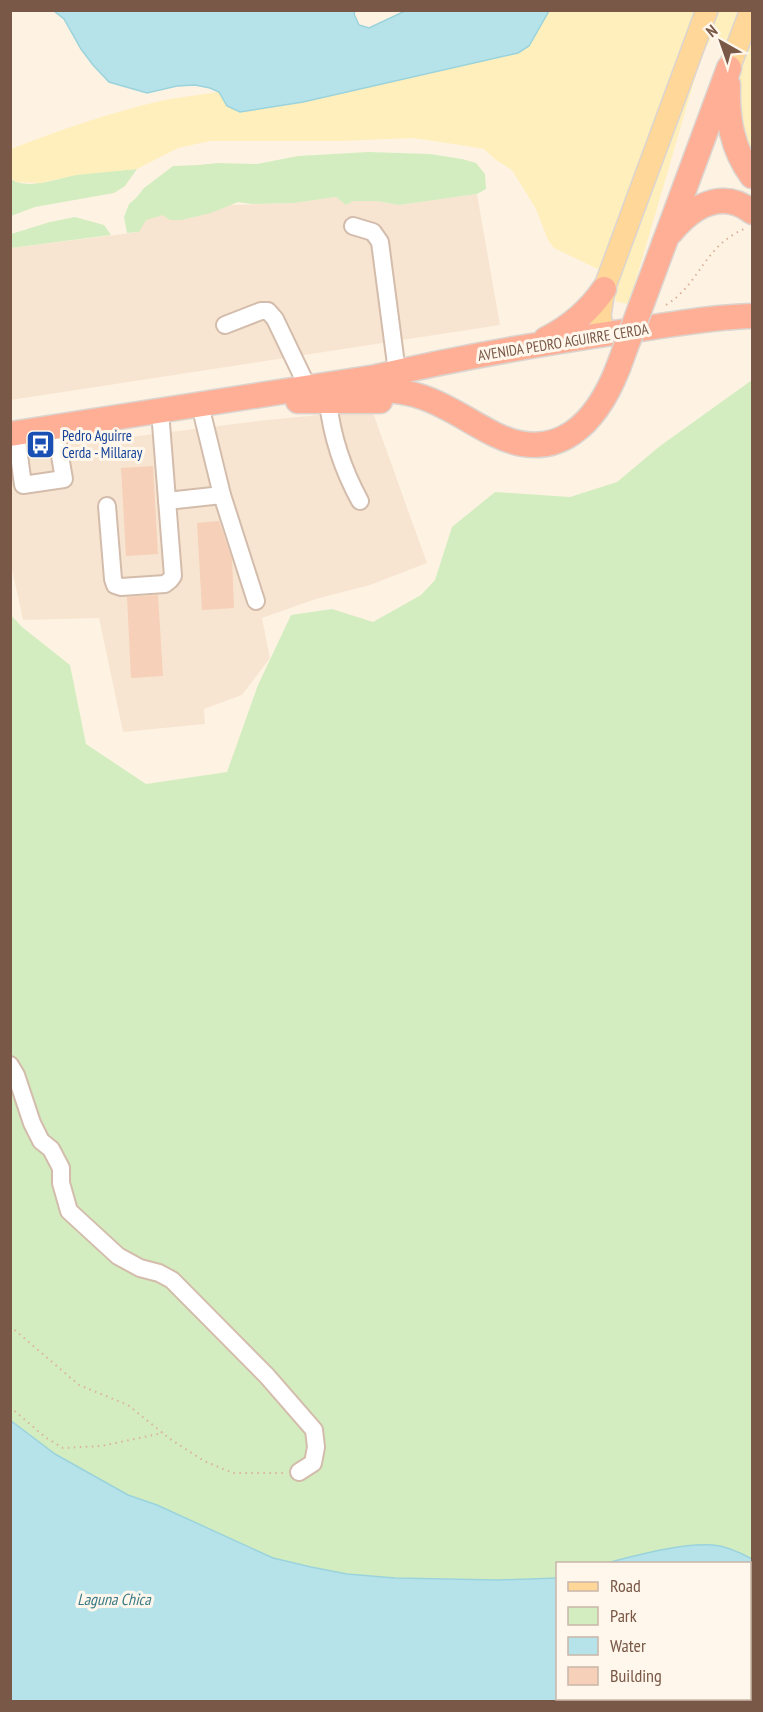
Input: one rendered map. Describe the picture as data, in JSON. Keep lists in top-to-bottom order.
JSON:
{
  "streets": {
    "highway": ["AVENIDA PEDRO AGUIRRE CERDA"]
  },
  "water": ["Laguna Chica"],
  "places": {
    "bus stop": ["Pedro Aguirre Cerda - Millaray"]
  },
  "legend": [
    "Road",
    "Park",
    "Water",
    "Building"
  ],
  "north": "top left"
}
